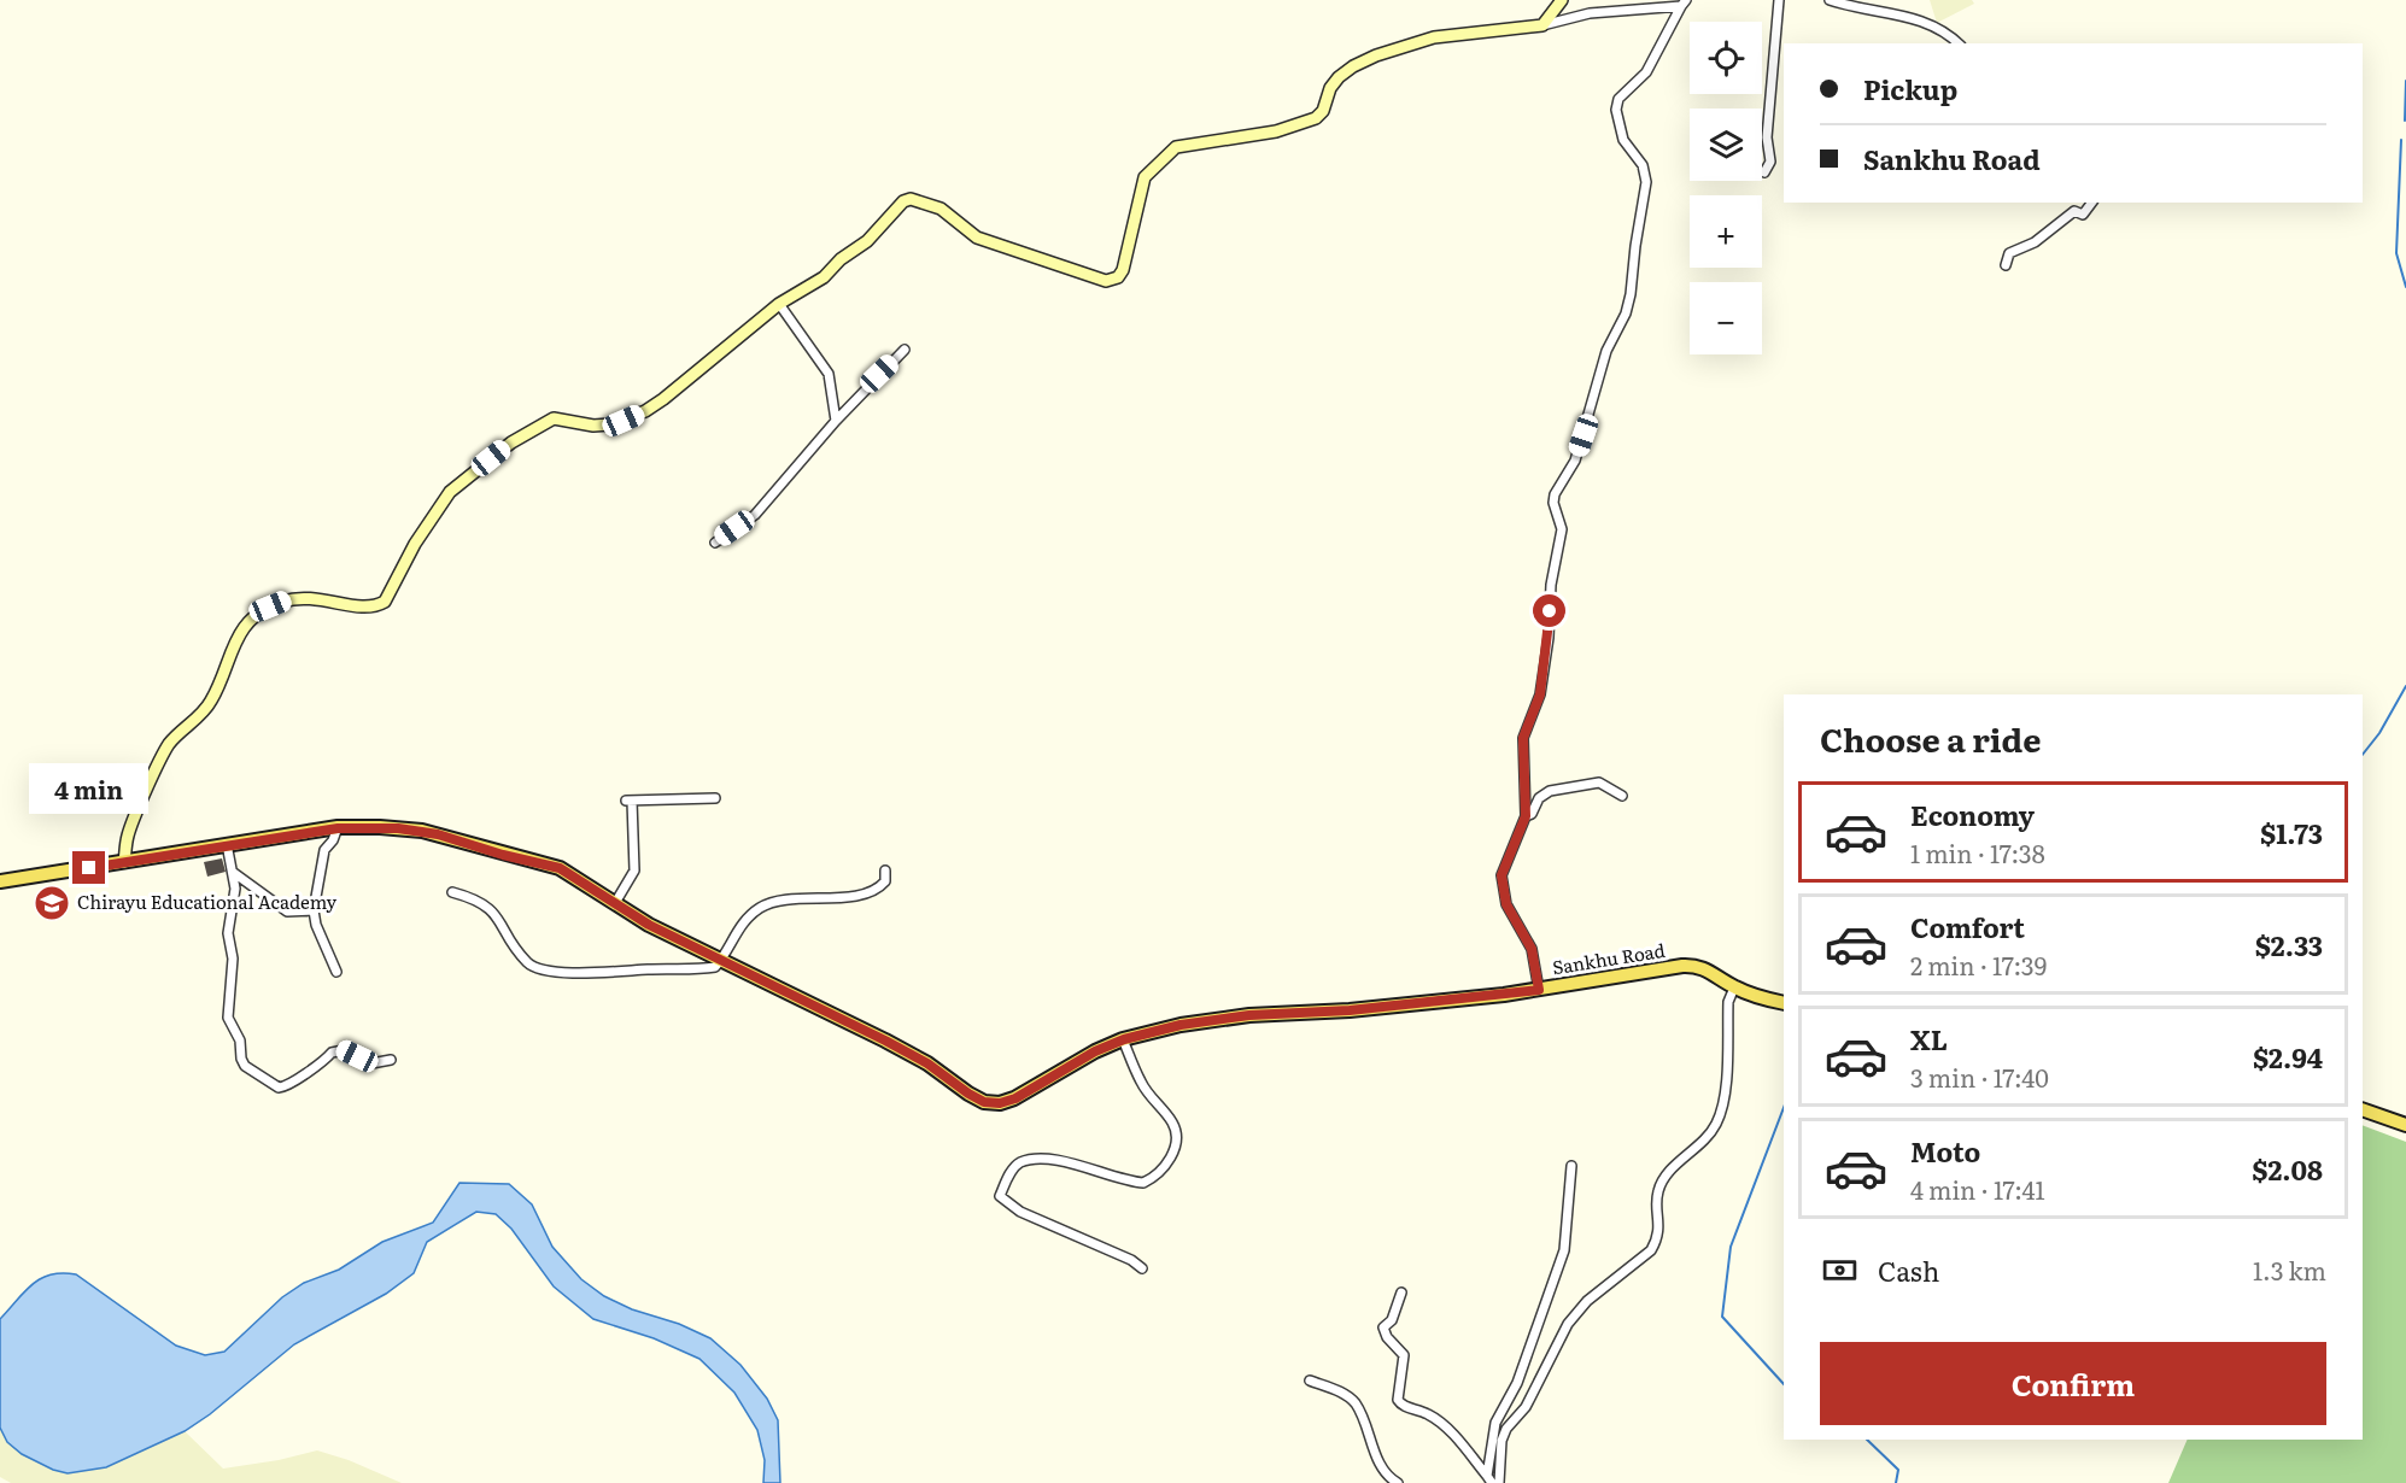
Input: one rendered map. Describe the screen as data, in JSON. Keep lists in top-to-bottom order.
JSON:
{
  "streets": {
    "main road": ["Sankhu Road"]
  },
  "places": {
    "school or university": ["Chirayu Educational Academy"]
  },
  "page": {
    "map_buttons": ["+", "−"],
    "banner": ["Pickup", "Sankhu Road"],
    "heading": "Choose a ride",
    "bubble": "4 min",
    "list": [
      {
        "name": "Economy",
        "note": "1 min · 17:38",
        "value": "$1.73"
      },
      {
        "name": "Comfort",
        "note": "2 min · 17:39",
        "value": "$2.33"
      },
      {
        "name": "XL",
        "note": "3 min · 17:40",
        "value": "$2.94"
      },
      {
        "name": "Moto",
        "note": "4 min · 17:41",
        "value": "$2.08"
      }
    ],
    "pay": ["Cash", "1.3 km"],
    "buttons": "Confirm"
  }
}
